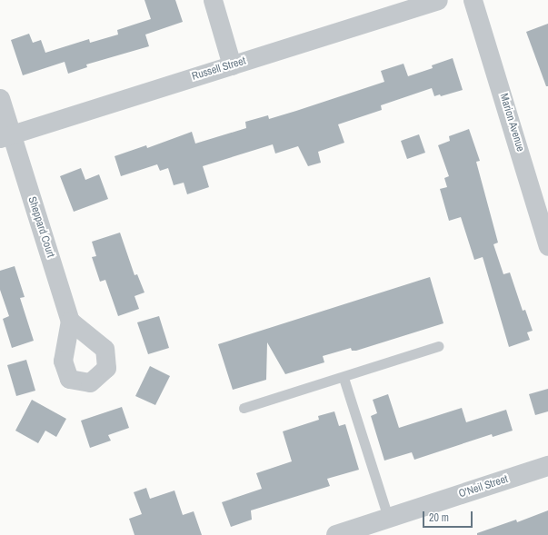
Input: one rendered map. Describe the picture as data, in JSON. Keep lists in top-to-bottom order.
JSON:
{
  "streets": {
    "street": [
      "Russell Street",
      "Marion Avenue",
      "Sheppard Court",
      "O'Neil Street"
    ]
  },
  "crossings": [
    ["Russell Street", "Sheppard Court"]
  ],
  "scale_bar": "20 m"
}
